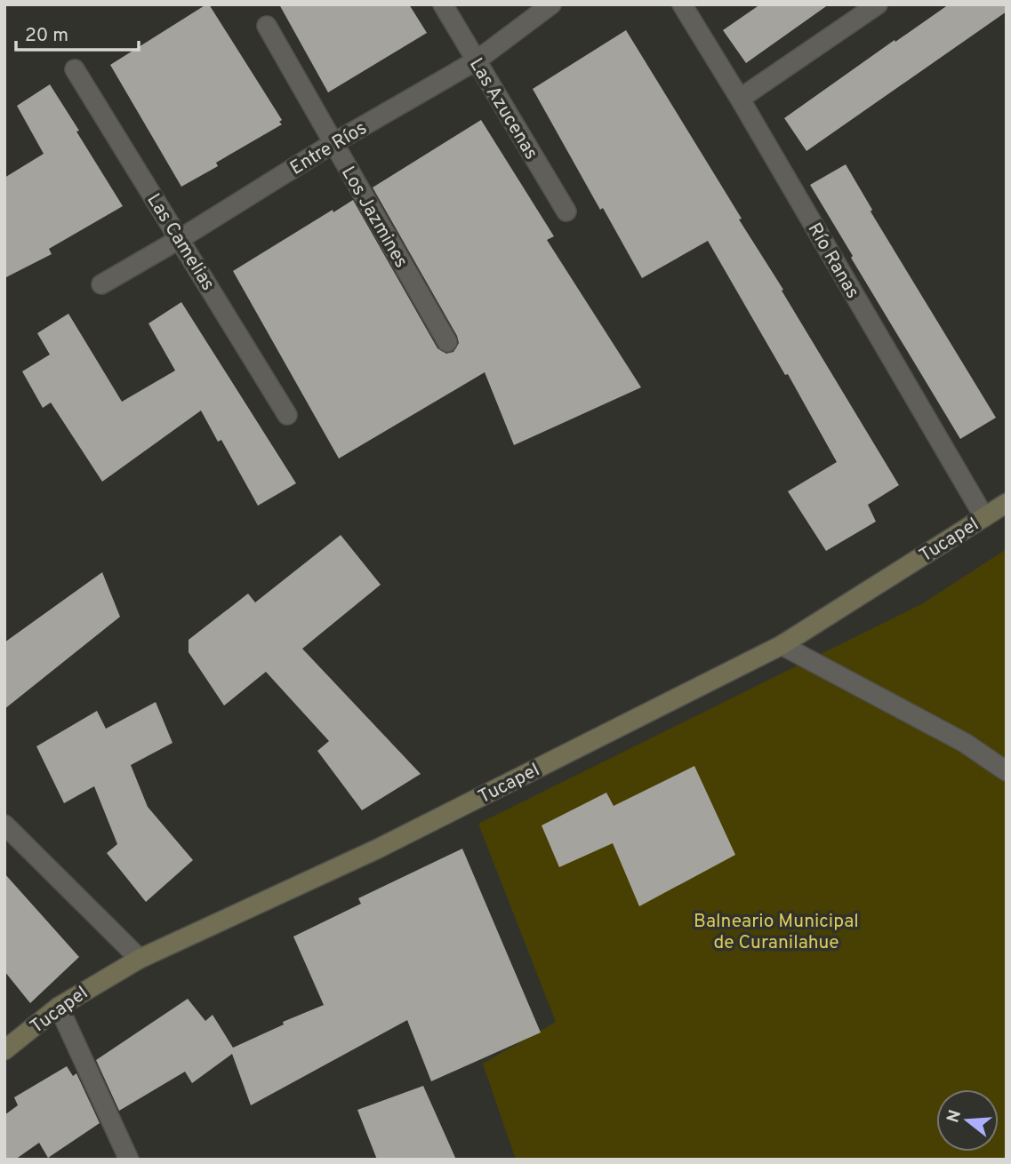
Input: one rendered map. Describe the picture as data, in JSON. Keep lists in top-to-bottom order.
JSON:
{
  "streets": {
    "street": [
      "Las Azucenas",
      "Entre Ríos",
      "Los Jazmines",
      "Las Camelias",
      "Río Ranas",
      "Tucapel"
    ]
  },
  "crossings": [
    ["Las Azucenas", "Entre Ríos"],
    ["Entre Ríos", "Los Jazmines"],
    ["Entre Ríos", "Las Camelias"],
    ["Río Ranas", "Tucapel"]
  ],
  "parks": ["Balneario Municipal de Curanilahue"],
  "scale_bar": "20 m",
  "north": "left"
}
